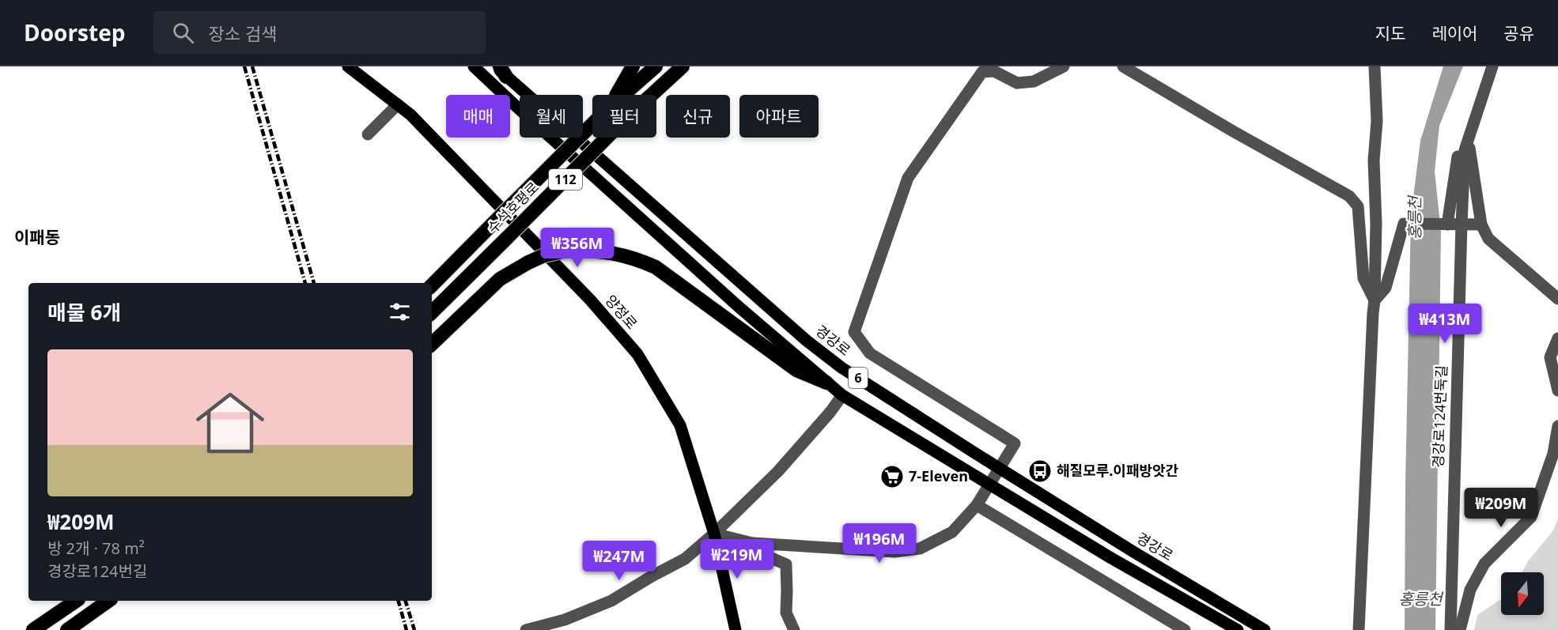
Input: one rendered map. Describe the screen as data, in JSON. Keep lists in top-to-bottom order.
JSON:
{
  "streets": {
    "highway": ["112", "수석호평로"],
    "main road": ["양정로", "경강로", "6"],
    "street": ["경강로124번둑길"]
  },
  "districts": ["이패동"],
  "water": ["홍릉천"],
  "places": {
    "bus stop": ["해질모루.이패방앗간"],
    "supermarket": ["7-Eleven"]
  },
  "north": "bottom",
  "page": {
    "header": "Doorstep",
    "search": "장소 검색",
    "nav": ["지도", "레이어", "공유"],
    "chip": [
      "매매",
      "월세",
      "필터",
      "신규",
      "아파트"
    ],
    "price": [
      "₩356M",
      "₩413M",
      "₩209M",
      "₩196M",
      "₩219M",
      "₩247M"
    ],
    "heading": "매물 6개",
    "list": [
      {
        "name": "₩209M",
        "note": "방 2개 · 78 m² · 경강로124번길"
      }
    ]
  }
}
